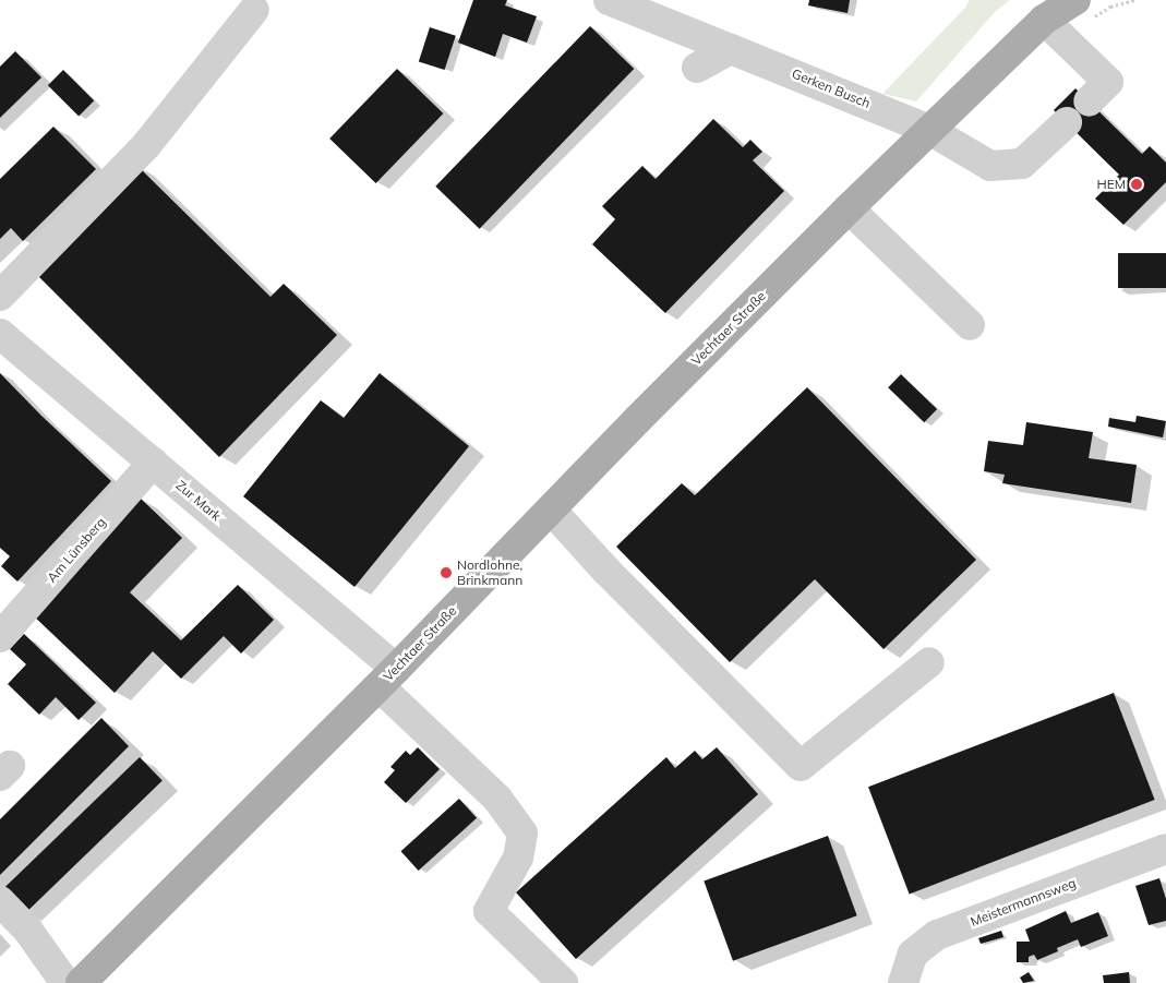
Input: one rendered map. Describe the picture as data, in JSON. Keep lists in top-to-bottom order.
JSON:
{
  "streets": {
    "main road": ["Vechtaer Straße"],
    "street": [
      "Gerken Busch",
      "Zur Mark",
      "Am Lünsberg",
      "Meistermannsweg"
    ]
  },
  "crossings": [
    ["Gerken Busch", "Vechtaer Straße"],
    ["Vechtaer Straße", "Zur Mark"],
    ["Zur Mark", "Am Lünsberg"]
  ],
  "places": ["HEM", "Nordlohne, Brinkmann"]
}
